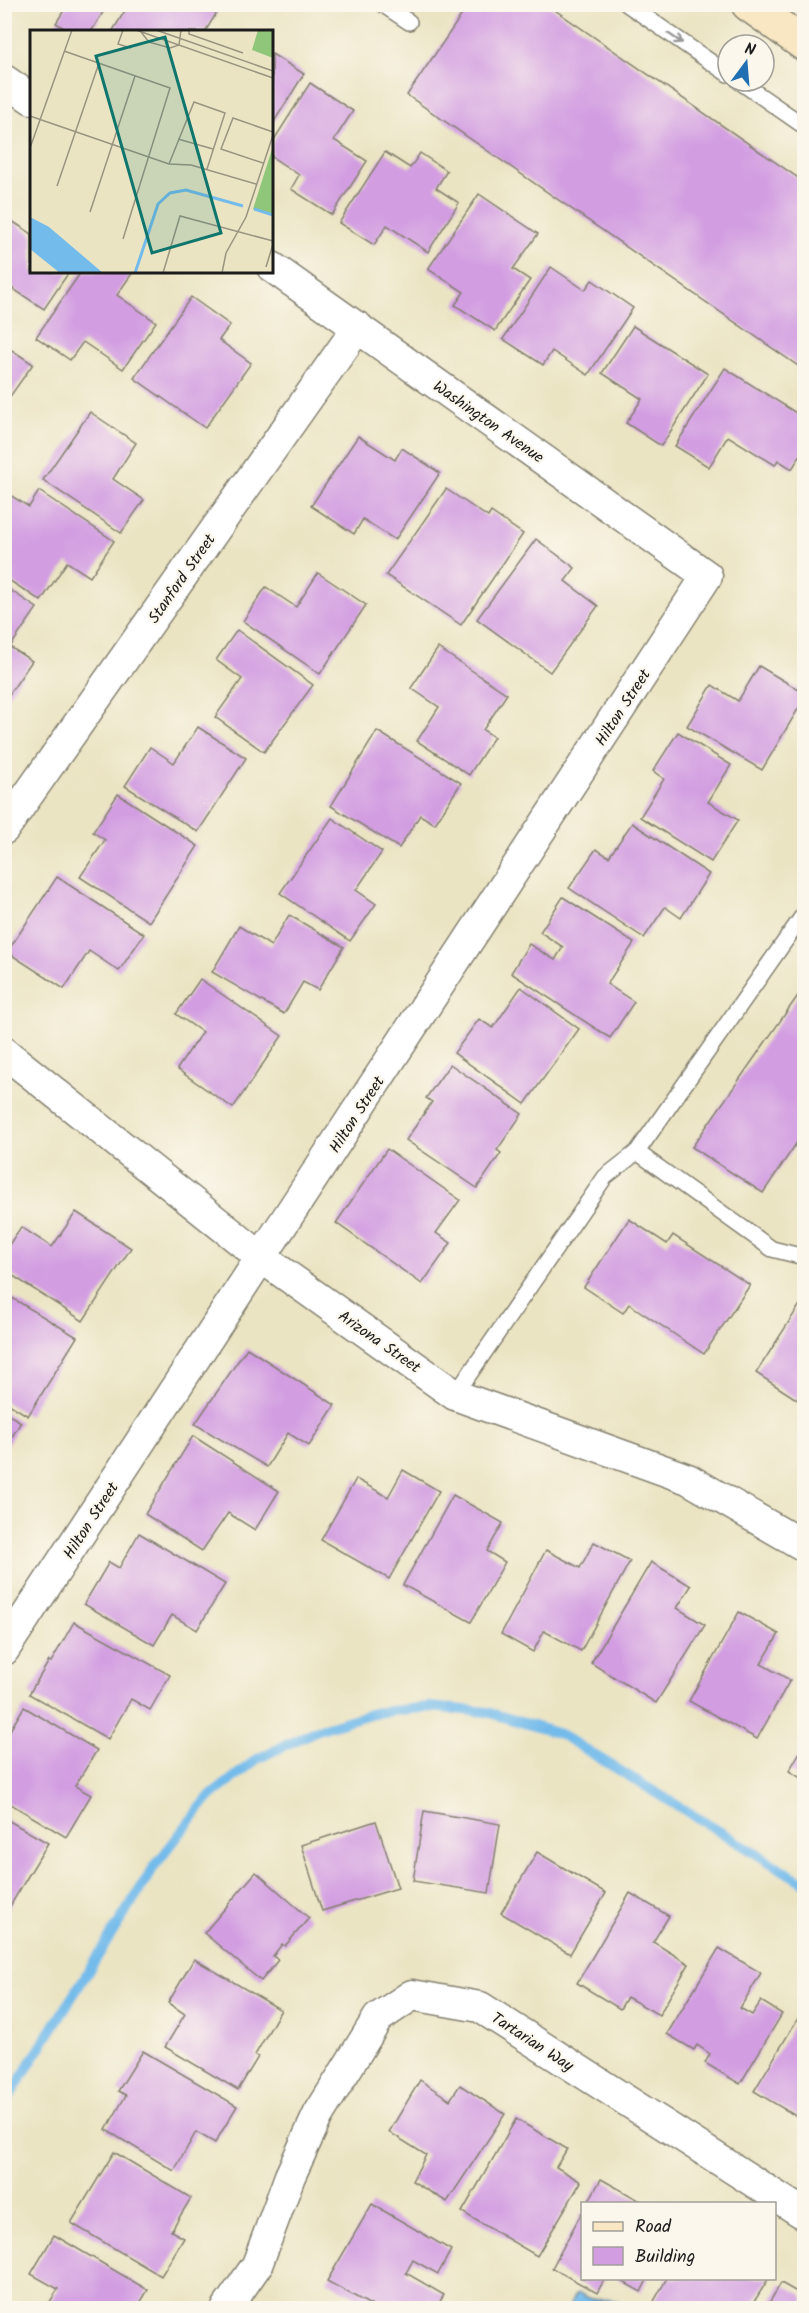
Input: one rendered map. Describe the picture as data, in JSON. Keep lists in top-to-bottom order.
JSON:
{
  "streets": {
    "street": [
      "Washington Avenue",
      "Stanford Street",
      "Hilton Street",
      "Arizona Street",
      "Tartarian Way"
    ]
  },
  "crossings": [
    ["Washington Avenue", "Stanford Street"],
    ["Washington Avenue", "Hilton Street"],
    ["Hilton Street", "Arizona Street"]
  ],
  "legend": ["Road", "Building"],
  "north": "top"
}
